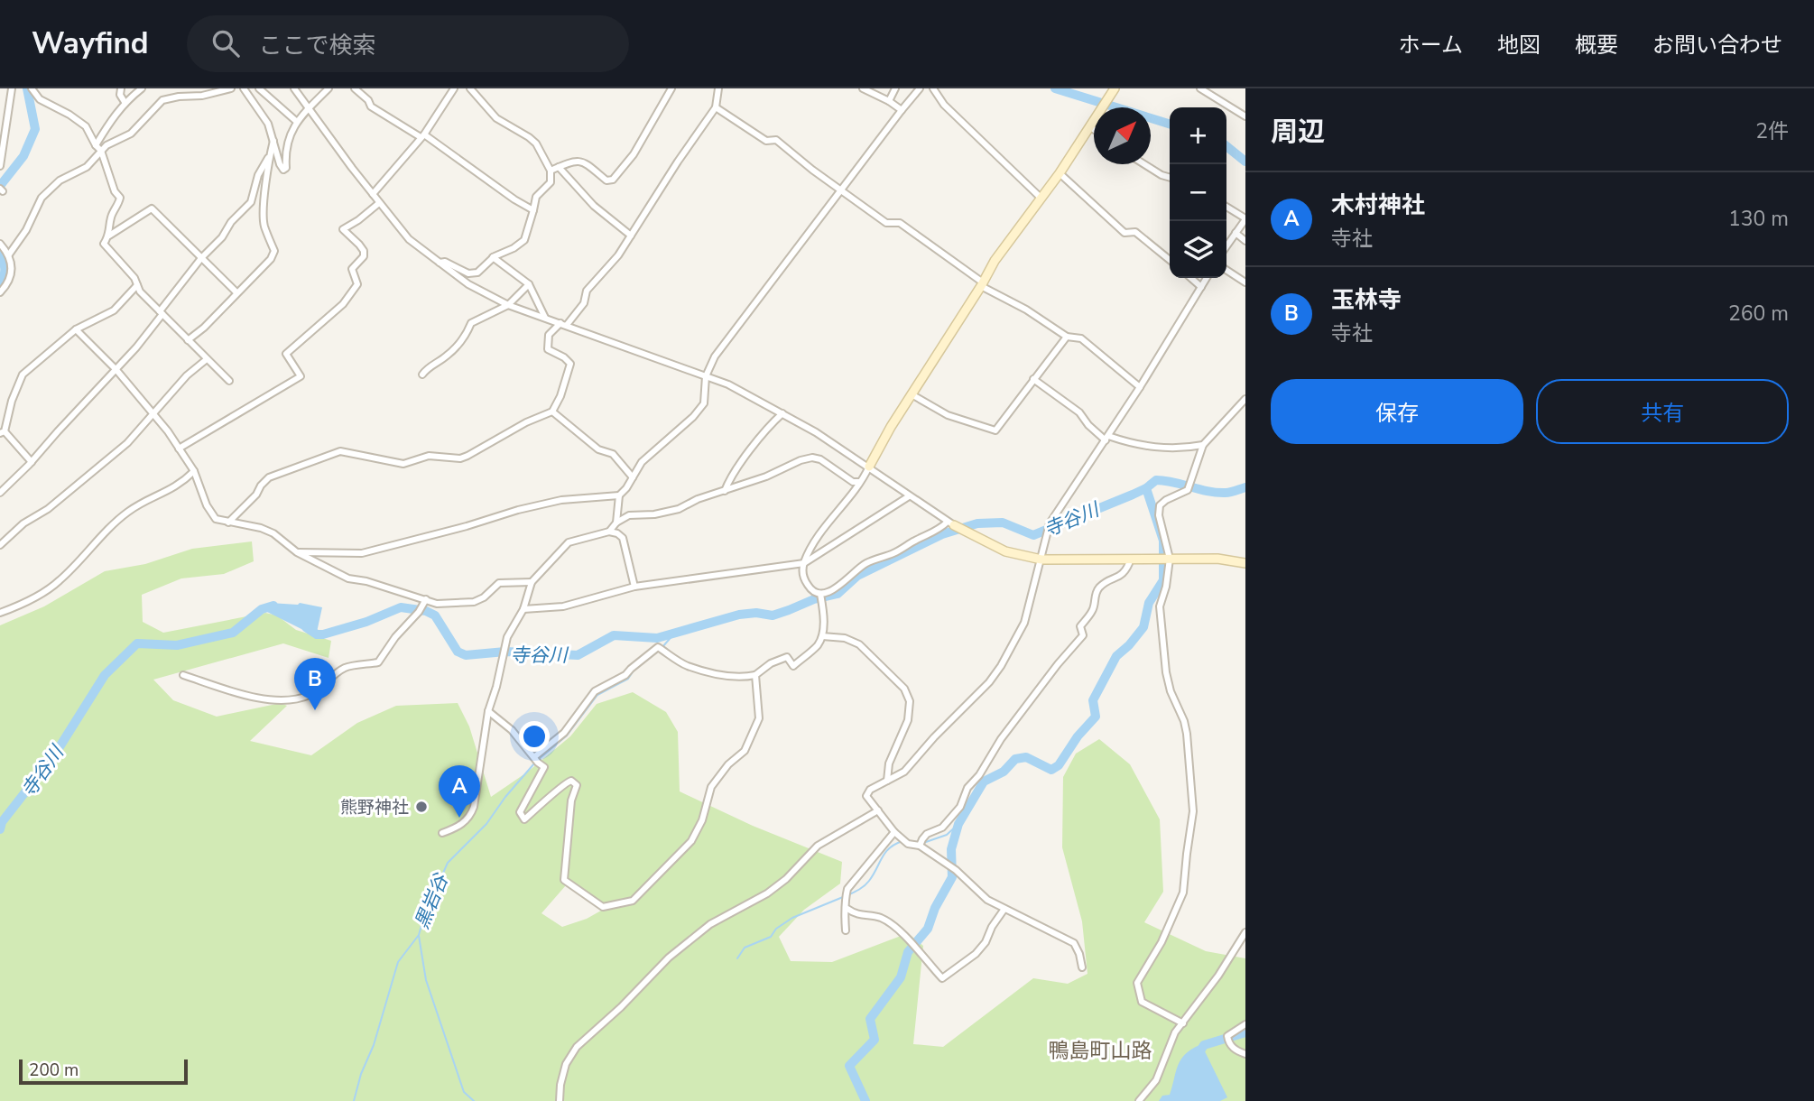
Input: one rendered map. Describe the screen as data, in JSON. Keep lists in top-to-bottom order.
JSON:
{
  "districts": ["鴨島町山路"],
  "water": ["寺谷川", "黒岩谷"],
  "places": ["熊野神社"],
  "scale_bar": "200 m",
  "north": "top right",
  "page": {
    "header": "Wayfind",
    "search": "ここで検索",
    "nav": [
      "ホーム",
      "地図",
      "概要",
      "お問い合わせ"
    ],
    "heading": ["周辺", "2件"],
    "map_buttons": ["+", "−"],
    "list": [
      {
        "mark": "A",
        "name": "木村神社",
        "note": "寺社",
        "value": "130 m"
      },
      {
        "mark": "B",
        "name": "玉林寺",
        "note": "寺社",
        "value": "260 m"
      }
    ],
    "buttons": ["保存", "共有"],
    "pins": ["B", "A"],
    "scale": "200 m"
  }
}
